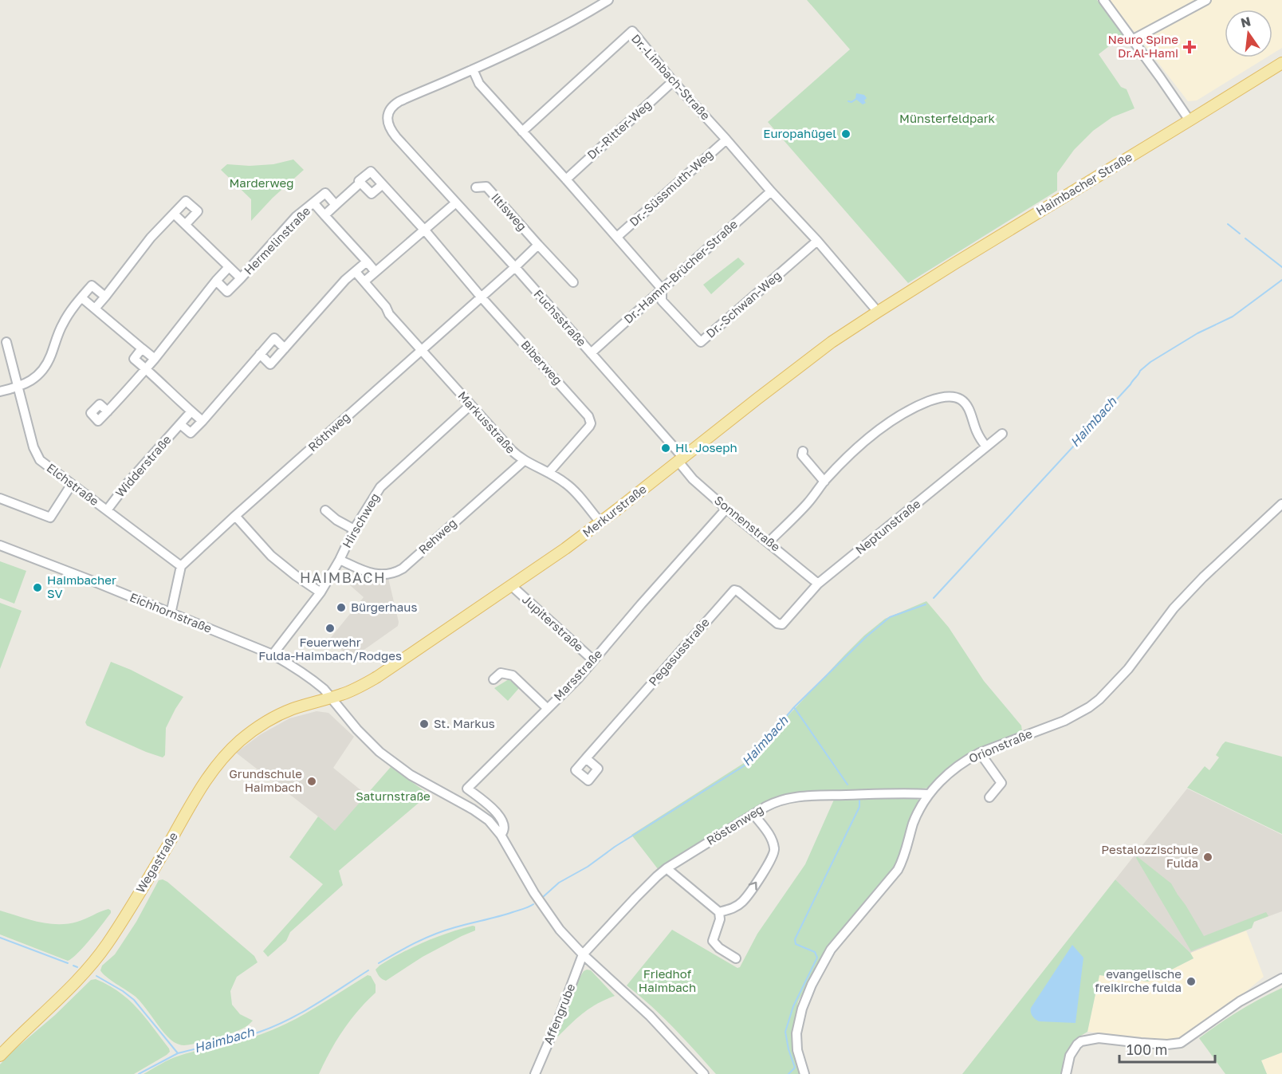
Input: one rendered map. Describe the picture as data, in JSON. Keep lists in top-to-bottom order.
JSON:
{
  "streets": {
    "main road": ["Haimbacher Straße", "Merkurstraße", "Wegastraße"],
    "street": [
      "Dr.-Limbach-Straße",
      "Dr.-Ritter-Weg",
      "Dr.-Süssmuth-Weg",
      "Iltisweg",
      "Hermelinstraße",
      "Dr.-Hamm-Brücher-Straße",
      "Dr.-Schwan-Weg",
      "Fuchsstraße",
      "Biberweg",
      "Markusstraße",
      "Röthweg",
      "Widderstraße",
      "Elchstraße",
      "Hirschweg",
      "Sonnenstraße",
      "Neptunstraße",
      "Rehweg",
      "Eichhornstraße",
      "Jupiterstraße",
      "Pegasusstraße",
      "Marsstraße",
      "Orionstraße",
      "Röstenweg",
      "Affengrube"
    ]
  },
  "crossings": [
    ["Dr.-Limbach-Straße", "Dr.-Ritter-Weg"],
    ["Dr.-Limbach-Straße", "Haimbacher Straße"],
    ["Dr.-Limbach-Straße", "Dr.-Süssmuth-Weg"],
    ["Dr.-Limbach-Straße", "Dr.-Hamm-Brücher-Straße"],
    ["Dr.-Limbach-Straße", "Dr.-Schwan-Weg"],
    ["Dr.-Limbach-Straße", "Merkurstraße"],
    ["Haimbacher Straße", "Merkurstraße"],
    ["Dr.-Hamm-Brücher-Straße", "Dr.-Schwan-Weg"],
    ["Dr.-Hamm-Brücher-Straße", "Fuchsstraße"],
    ["Fuchsstraße", "Röthweg"],
    ["Fuchsstraße", "Merkurstraße"],
    ["Fuchsstraße", "Sonnenstraße"],
    ["Biberweg", "Markusstraße"],
    ["Biberweg", "Röthweg"],
    ["Markusstraße", "Röthweg"],
    ["Markusstraße", "Merkurstraße"],
    ["Markusstraße", "Hirschweg"],
    ["Markusstraße", "Rehweg"],
    ["Röthweg", "Elchstraße"],
    ["Widderstraße", "Elchstraße"],
    ["Merkurstraße", "Sonnenstraße"],
    ["Merkurstraße", "Eichhornstraße"],
    ["Merkurstraße", "Jupiterstraße"],
    ["Merkurstraße", "Wegastraße"],
    ["Hirschweg", "Rehweg"],
    ["Hirschweg", "Eichhornstraße"],
    ["Sonnenstraße", "Neptunstraße"],
    ["Sonnenstraße", "Marsstraße"],
    ["Neptunstraße", "Pegasusstraße"],
    ["Eichhornstraße", "Wegastraße"],
    ["Jupiterstraße", "Marsstraße"],
    ["Orionstraße", "Röstenweg"],
    ["Röstenweg", "Affengrube"]
  ],
  "districts": ["HAIMBACH"],
  "water": ["Haimbach"],
  "parks": [
    "Münsterfeldpark",
    "Marderweg",
    "Saturnstraße",
    "Friedhof Haimbach"
  ],
  "places": {
    "health": ["Neuro Spine Dr.Al-Hami"],
    "other": [
      "Europahügel",
      "Hl. Joseph",
      "Haimbacher SV",
      "Bürgerhaus",
      "Feuerwehr Fulda-Haimbach/Rodges",
      "St. Markus",
      "Grundschule Haimbach",
      "Pestalozzischule Fulda",
      "evangelische freikirche fulda"
    ]
  },
  "scale_bar": "100 m",
  "north": "top"
}
